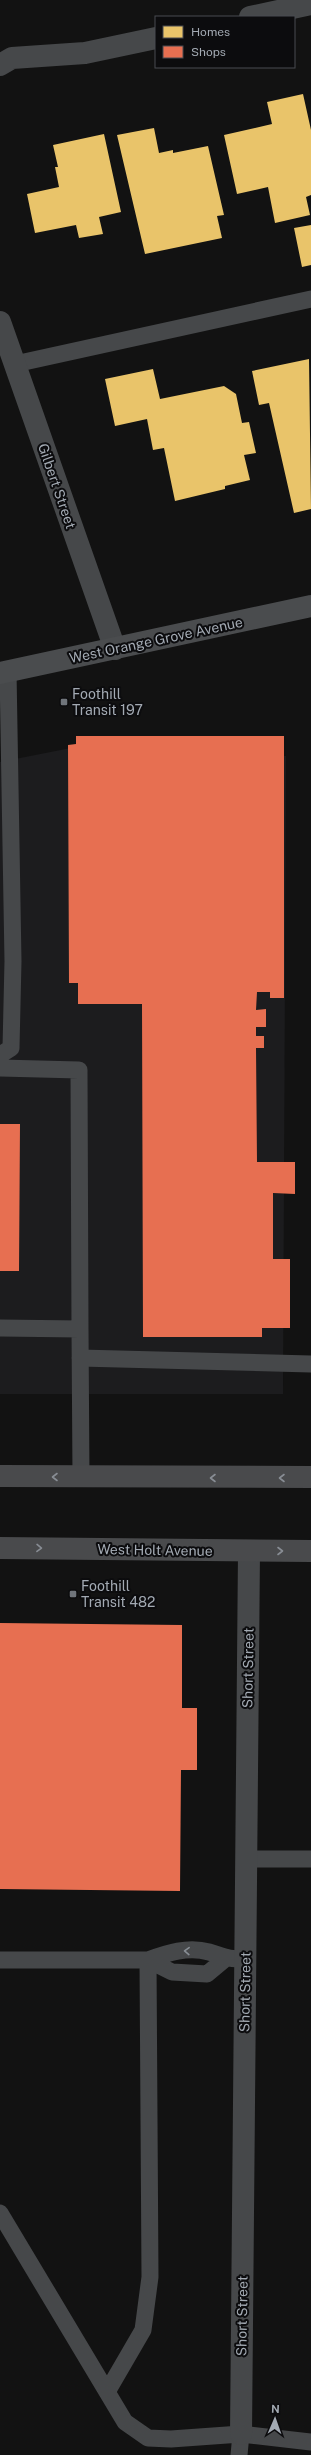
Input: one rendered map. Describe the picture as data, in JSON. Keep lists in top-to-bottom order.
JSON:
{
  "streets": {
    "main road": ["West Holt Avenue"],
    "street": ["Gilbert Street", "West Orange Grove Avenue", "Short Street"]
  },
  "crossings": [
    ["Gilbert Street", "West Orange Grove Avenue"],
    ["West Holt Avenue", "Short Street"]
  ],
  "places": {
    "transit": ["Foothill Transit 197", "Foothill Transit 482"]
  },
  "legend": ["Homes", "Shops"],
  "north": "top"
}
